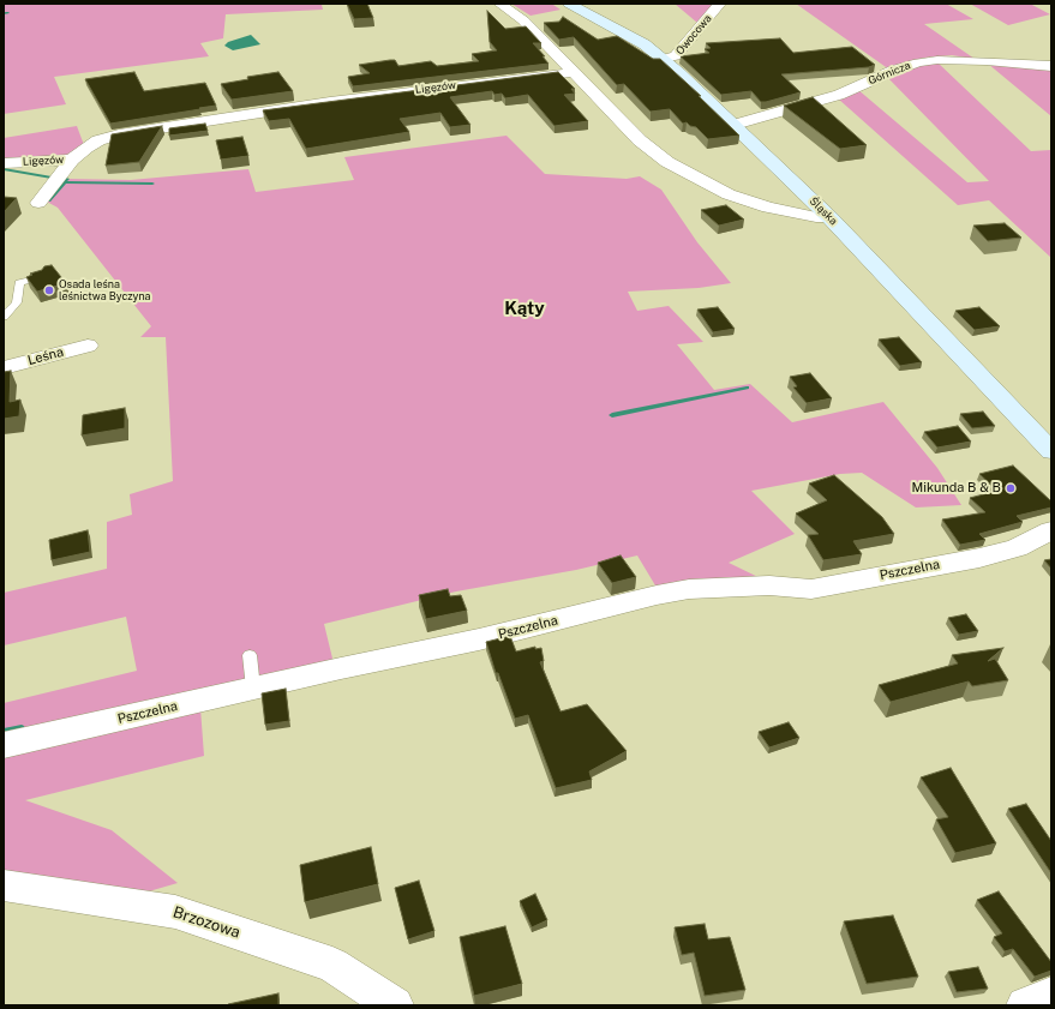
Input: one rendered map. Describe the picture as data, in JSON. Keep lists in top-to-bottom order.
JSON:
{
  "streets": {
    "main road": ["Śląska"],
    "street": [
      "Owocowa",
      "Górnicza",
      "Ligęzów",
      "Leśna",
      "Pszczelna",
      "Brzozowa"
    ]
  },
  "crossings": [
    ["Owocowa", "Śląska"],
    ["Górnicza", "Śląska"]
  ],
  "districts": ["Kąty"],
  "places": ["Osada leśna leśnictwa Byczyna", "Mikunda B & B"]
}
